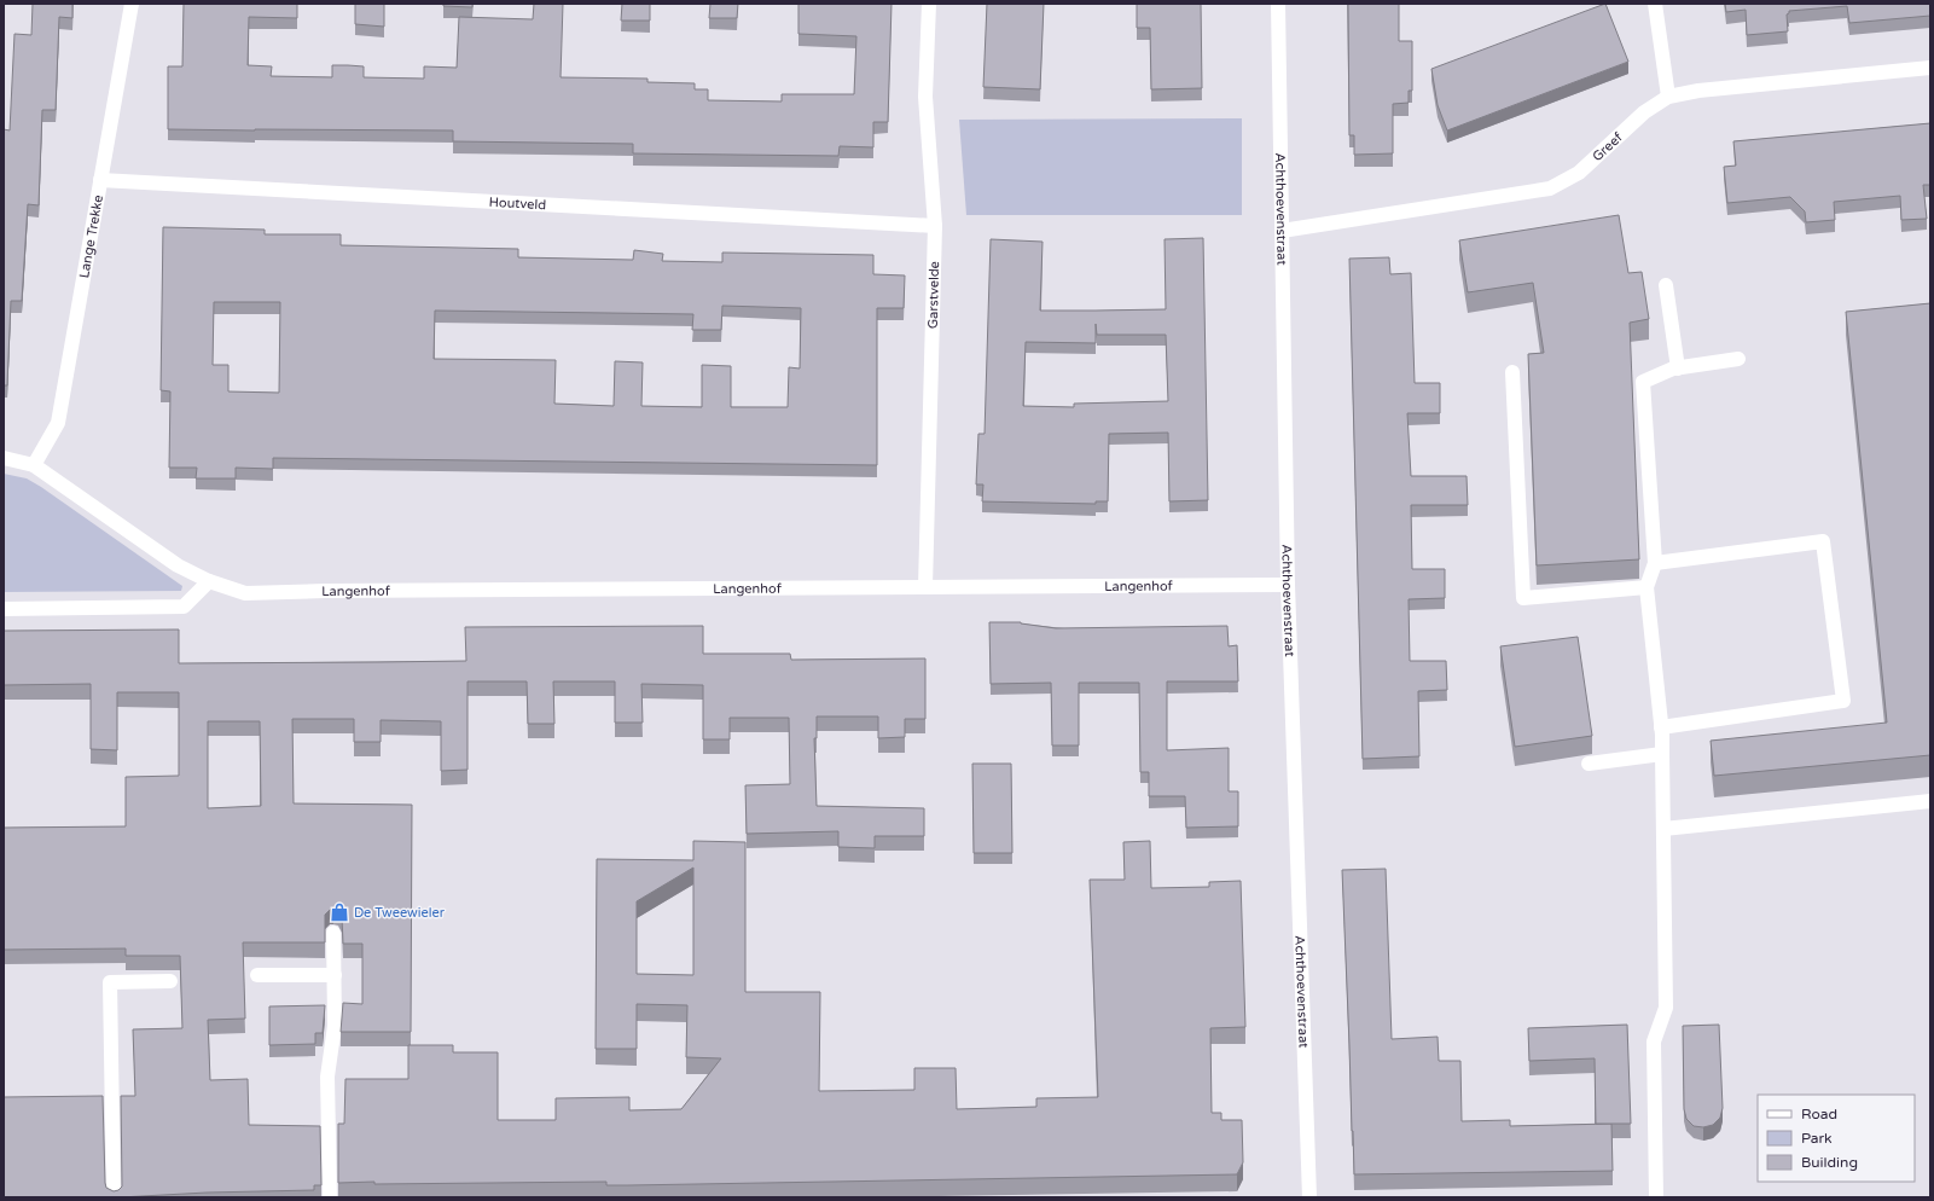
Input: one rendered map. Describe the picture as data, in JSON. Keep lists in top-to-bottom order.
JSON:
{
  "streets": {
    "street": [
      "Greef",
      "Houtveld",
      "Achthoevenstraat",
      "Lange Trekke",
      "Garstvelde",
      "Langenhof"
    ]
  },
  "crossings": [
    ["Greef", "Achthoevenstraat"],
    ["Houtveld", "Lange Trekke"],
    ["Houtveld", "Garstvelde"],
    ["Achthoevenstraat", "Langenhof"],
    ["Lange Trekke", "Langenhof"],
    ["Garstvelde", "Langenhof"]
  ],
  "places": {
    "shop": ["De Tweewieler"]
  },
  "legend": ["Road", "Park", "Building"]
}
